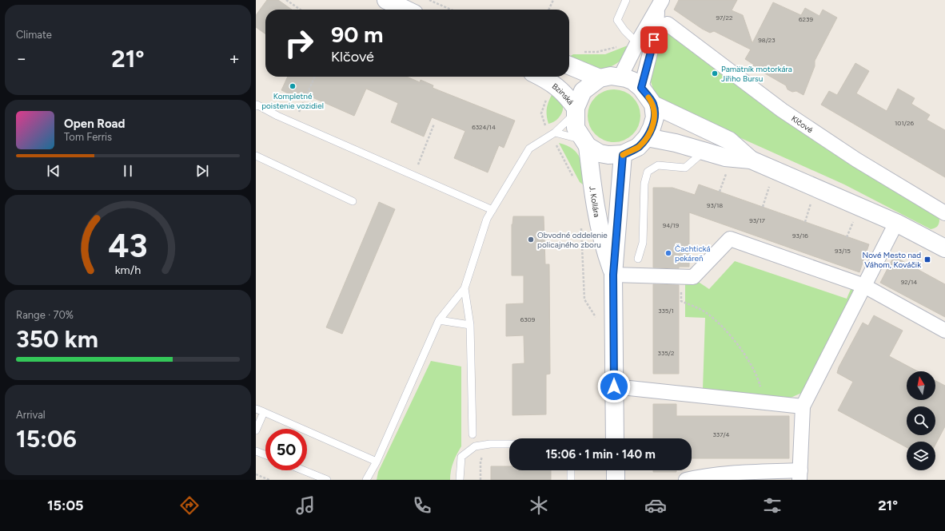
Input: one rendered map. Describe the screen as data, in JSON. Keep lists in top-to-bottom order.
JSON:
{
  "streets": {
    "main road": ["Bzinská", "J. Kollára"],
    "street": ["Klčové"]
  },
  "crossings": [
    ["Bzinská", "J. Kollára"]
  ],
  "places": {
    "other": [
      "Pamätník motorkára Jiřiho Bursu",
      "Kompletné poistenie vozidiel",
      "Obvodné oddelenie policajného zboru",
      "Čachtická pekáreň"
    ],
    "transit": ["Nové Mesto nad Váhom, Kováčik"]
  },
  "house_numbers": [
    "97/22",
    "6239",
    "98/23",
    "101/26",
    "6324/14",
    "93/18",
    "93/17",
    "94/19",
    "93/16",
    "93/15",
    "92/14",
    "335/1",
    "6309",
    "335/2",
    "337/4"
  ],
  "north": "top",
  "page": {
    "tile": [
      "Climate",
      ["Range · 70%", "350 km"],
      ["Arrival", "15:06"]
    ],
    "turn": ["90 m", "Klčové"],
    "heat": ["−", "21°", "+"],
    "song": ["Open Road", "Tom Ferris"],
    "limit": "50",
    "trip": "15:06 · 1 min · 140 m",
    "tabs": ["15:05", "21°"],
    "gauge": ["43", "km/h"]
  }
}
